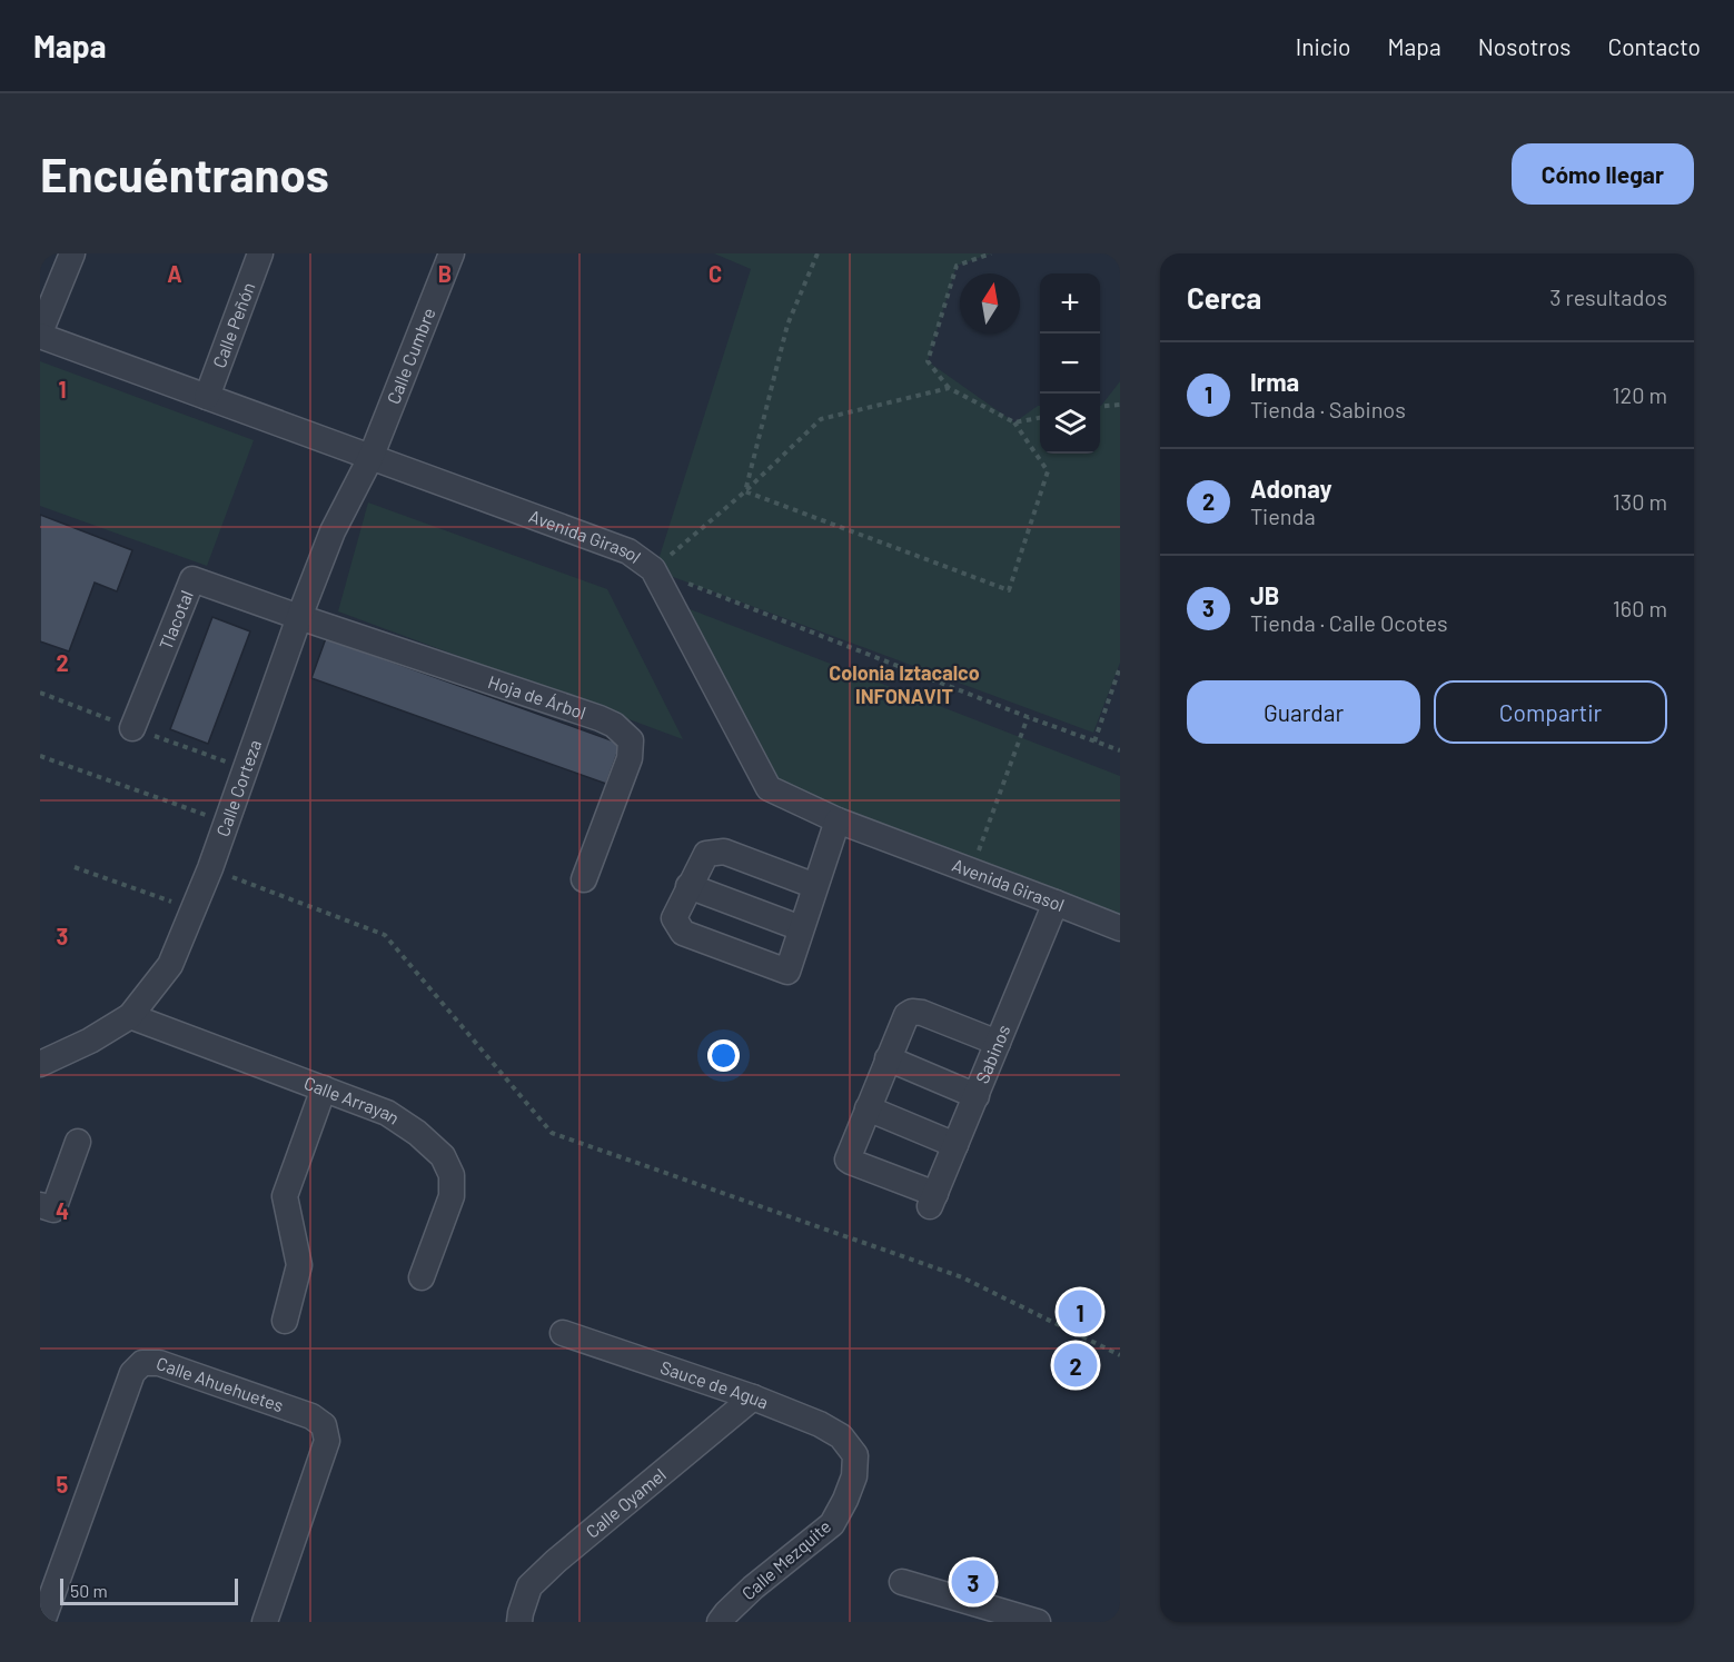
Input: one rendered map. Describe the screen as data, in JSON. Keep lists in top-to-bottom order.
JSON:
{
  "streets": {
    "street": [
      "Calle Peñón",
      "Calle Cumbre",
      "Avenida Girasol",
      "Tlacotal",
      "Hoja de Árbol",
      "Calle Corteza",
      "Sabinos",
      "Calle Arrayan",
      "Sauce de Agua",
      "Calle Ahuehuetes",
      "Calle Oyamel",
      "Calle Mezquite"
    ]
  },
  "crossings": [
    ["Calle Peñón", "Avenida Girasol"],
    ["Calle Cumbre", "Avenida Girasol"],
    ["Calle Cumbre", "Calle Corteza"],
    ["Avenida Girasol", "Calle Corteza"],
    ["Avenida Girasol", "Sabinos"],
    ["Tlacotal", "Hoja de Árbol"],
    ["Tlacotal", "Calle Corteza"],
    ["Hoja de Árbol", "Calle Corteza"],
    ["Calle Corteza", "Calle Arrayan"],
    ["Sauce de Agua", "Calle Oyamel"],
    ["Sauce de Agua", "Calle Mezquite"]
  ],
  "districts": ["Colonia Iztacalco INFONAVIT"],
  "scale_bar": "50 m",
  "north": "top",
  "page": {
    "header": "Mapa",
    "nav": [
      "Inicio",
      "Mapa",
      "Nosotros",
      "Contacto"
    ],
    "buttons": [
      "Cómo llegar",
      ["Guardar", "Compartir"]
    ],
    "title": "Encuéntranos",
    "heading": ["Cerca", "3 resultados"],
    "map_buttons": ["+", "−"],
    "list": [
      {
        "mark": "1",
        "name": "Irma",
        "note": "Tienda · Sabinos",
        "value": "120 m"
      },
      {
        "mark": "2",
        "name": "Adonay",
        "note": "Tienda",
        "value": "130 m"
      },
      {
        "mark": "3",
        "name": "JB",
        "note": "Tienda · Calle Ocotes",
        "value": "160 m"
      }
    ],
    "pins": ["1", "2", "3"],
    "scale": "50 m"
  },
  "grid": {
    "columns": ["A", "B", "C"],
    "rows": [
      "1",
      "2",
      "3",
      "4",
      "5"
    ]
  }
}
